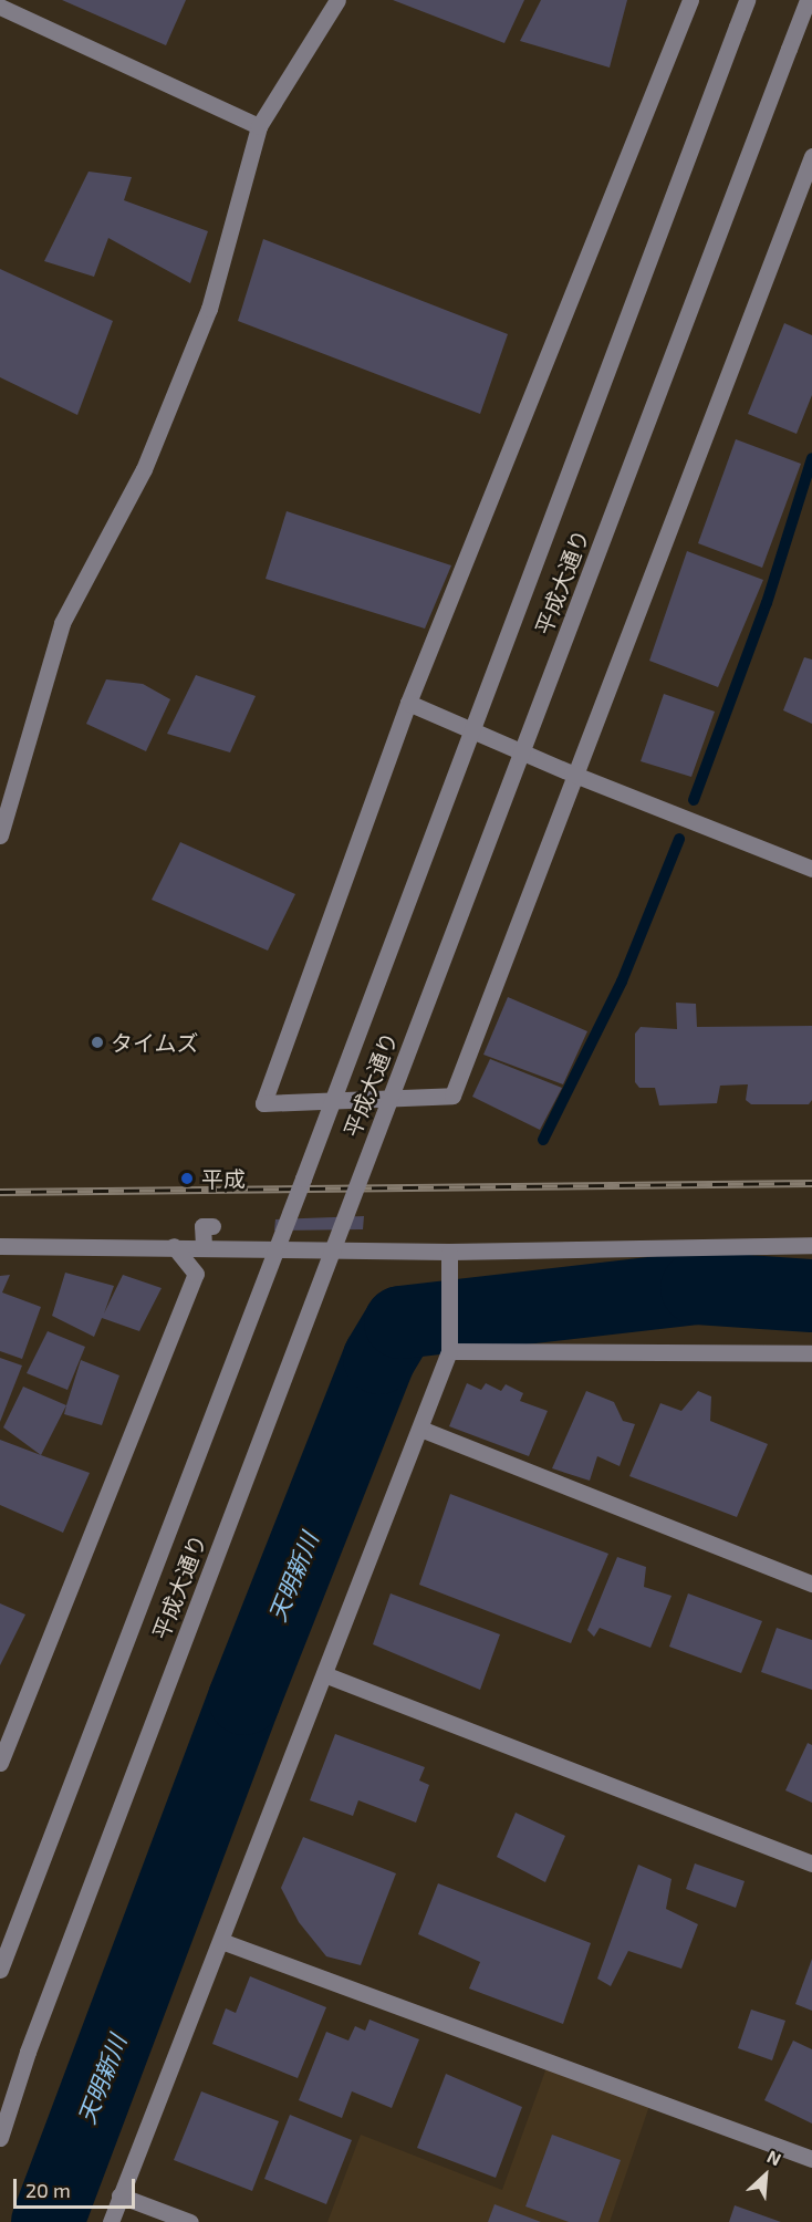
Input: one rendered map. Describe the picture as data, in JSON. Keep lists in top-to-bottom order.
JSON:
{
  "streets": {
    "street": ["平成大通り"]
  },
  "water": ["天明新川"],
  "places": ["タイムズ", "平成"],
  "scale_bar": "20 m",
  "north": "top right"
}
